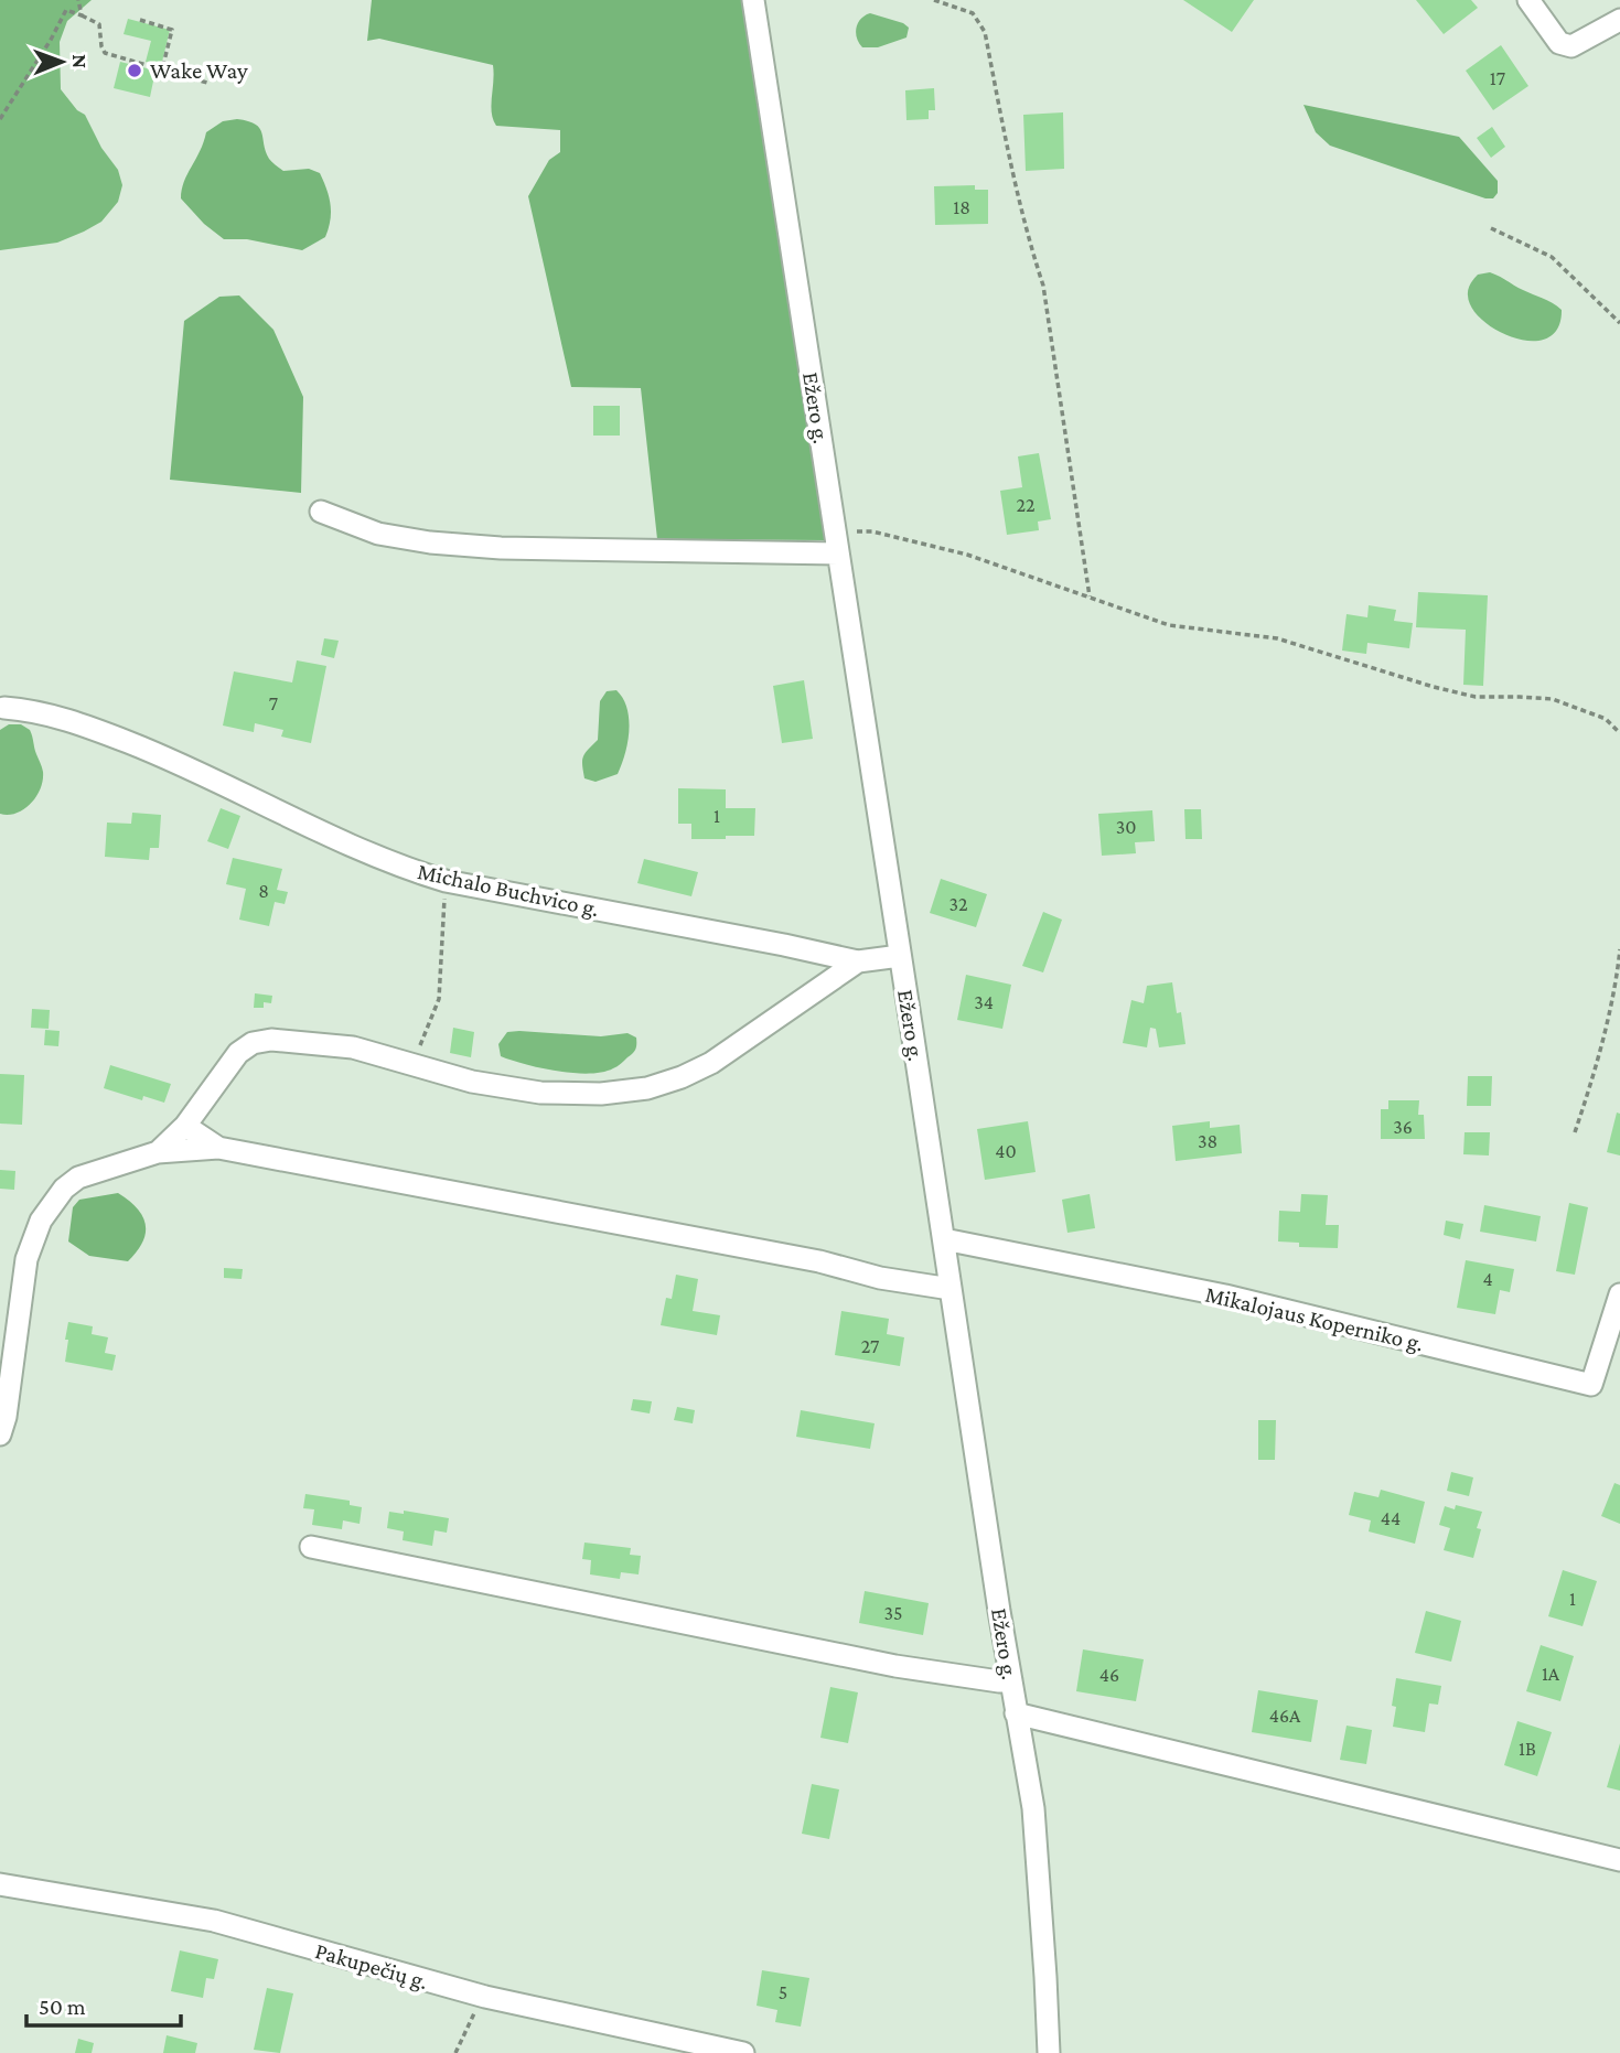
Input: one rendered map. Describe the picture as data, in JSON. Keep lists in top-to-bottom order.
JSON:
{
  "streets": {
    "street": [
      "Ežero g.",
      "Michalo Buchvico g.",
      "Mikalojaus Koperniko g.",
      "Pakupečių g."
    ]
  },
  "crossings": [
    ["Ežero g.", "Michalo Buchvico g."],
    ["Ežero g.", "Mikalojaus Koperniko g."]
  ],
  "places": ["Wake Way"],
  "house_numbers": [
    "17",
    "18",
    "22",
    "7",
    "1",
    "30",
    "8",
    "32",
    "34",
    "36",
    "38",
    "40",
    "4",
    "27",
    "44",
    "1",
    "35",
    "1A",
    "46",
    "46A",
    "1B",
    "5"
  ],
  "scale_bar": "50 m",
  "north": "right"
}
